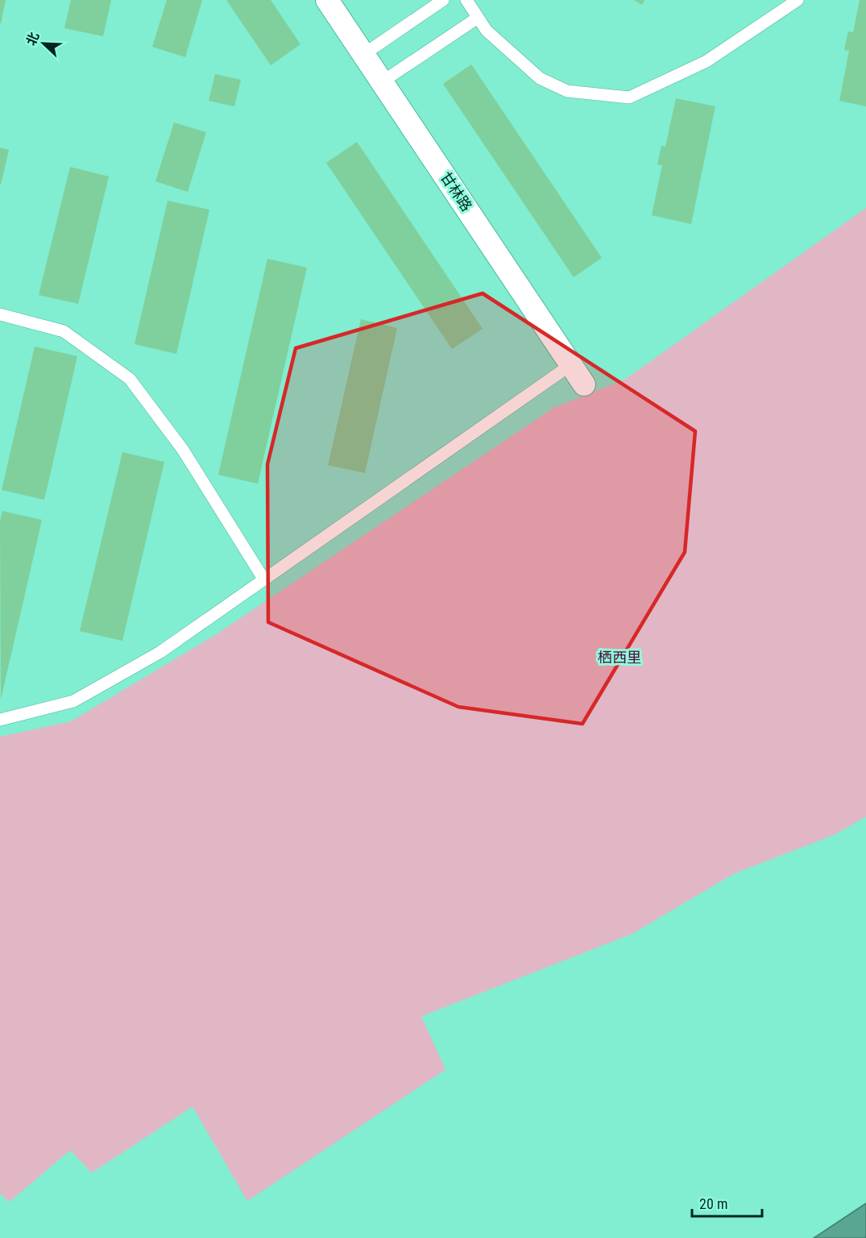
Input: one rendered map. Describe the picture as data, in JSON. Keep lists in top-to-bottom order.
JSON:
{
  "streets": {
    "street": ["甘林路"]
  },
  "parks": ["栖西里"],
  "scale_bar": "20 m",
  "north": "top left"
}
